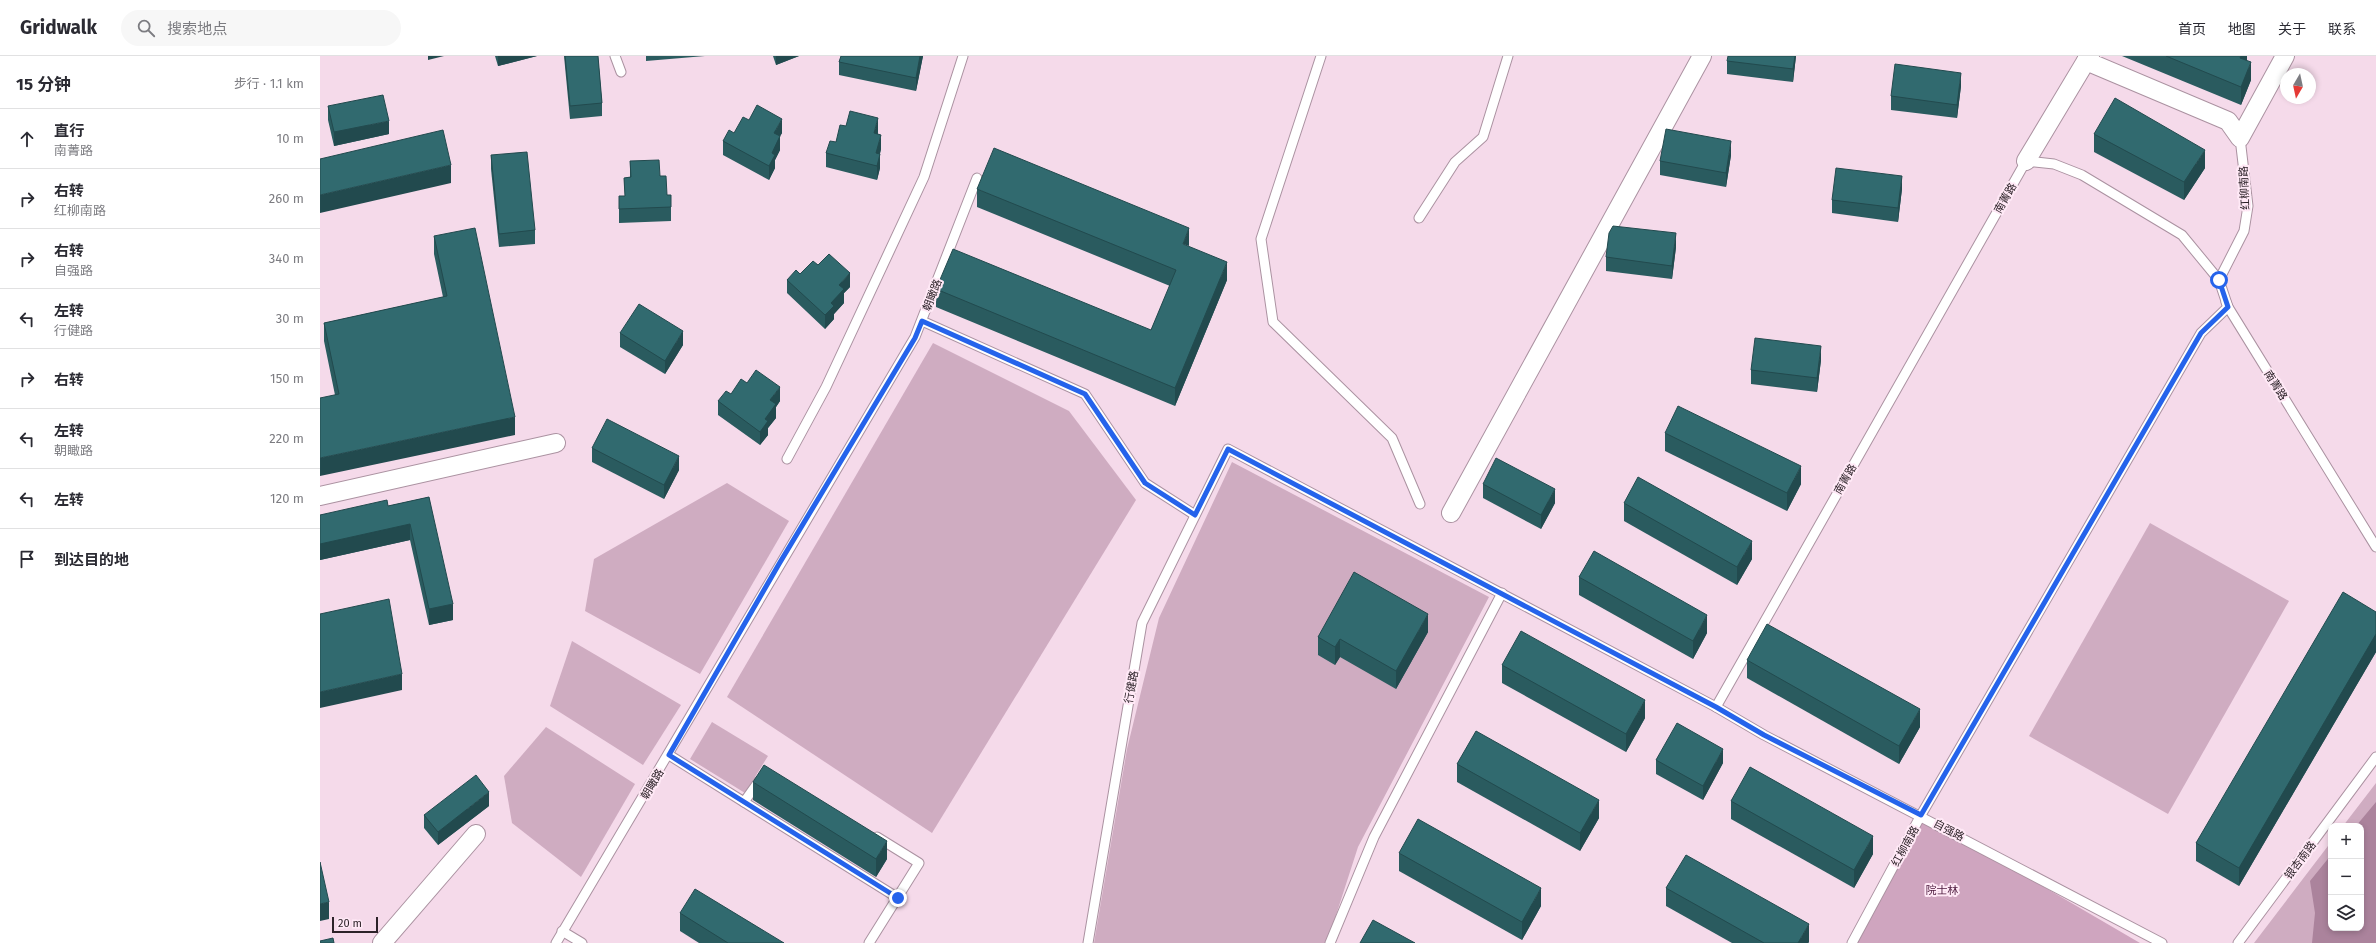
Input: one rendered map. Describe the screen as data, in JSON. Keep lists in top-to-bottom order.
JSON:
{
  "streets": {
    "lane": [
      "红柳南路",
      "南菁路",
      "朝瞰路",
      "行健路",
      "自强路",
      "银杏南路"
    ]
  },
  "crossings": [
    ["红柳南路", "南菁路"],
    ["红柳南路", "自强路"],
    ["南菁路", "自强路"],
    ["行健路", "自强路"]
  ],
  "parks": ["院士林"],
  "scale_bar": "20 m",
  "north": "bottom",
  "page": {
    "header": "Gridwalk",
    "search": "搜索地点",
    "nav": [
      "首页",
      "地图",
      "关于",
      "联系"
    ],
    "heading": ["15 分钟", "步行 · 1.1 km"],
    "list": [
      ["直行", "南菁路", "10 m"],
      ["右转", "红柳南路", "260 m"],
      ["右转", "自强路", "340 m"],
      ["左转", "行健路", "30 m"],
      ["右转", "150 m"],
      ["左转", "朝瞰路", "220 m"],
      ["左转", "120 m"],
      "到达目的地"
    ],
    "map_buttons": ["+", "−"],
    "scale": "20 m"
  }
}
